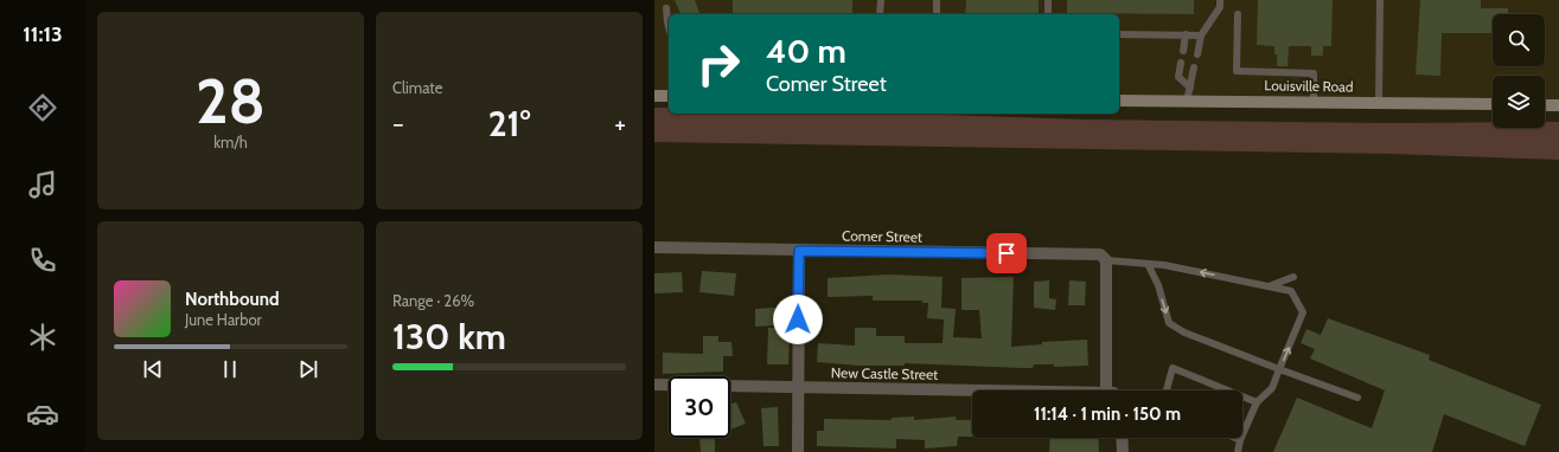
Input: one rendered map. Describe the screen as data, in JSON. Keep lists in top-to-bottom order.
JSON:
{
  "streets": {
    "main road": ["Louisville Road"],
    "street": ["Comer Street", "New Castle Street"]
  },
  "page": {
    "tabs": "11:13",
    "tile": [
      ["28", "km/h"],
      "Climate",
      ["Range · 26%", "130 km"]
    ],
    "turn": ["40 m", "Comer Street"],
    "heat": ["−", "21°", "+"],
    "song": ["Northbound", "June Harbor"],
    "limit": "30",
    "trip": "11:14 · 1 min · 150 m"
  }
}
